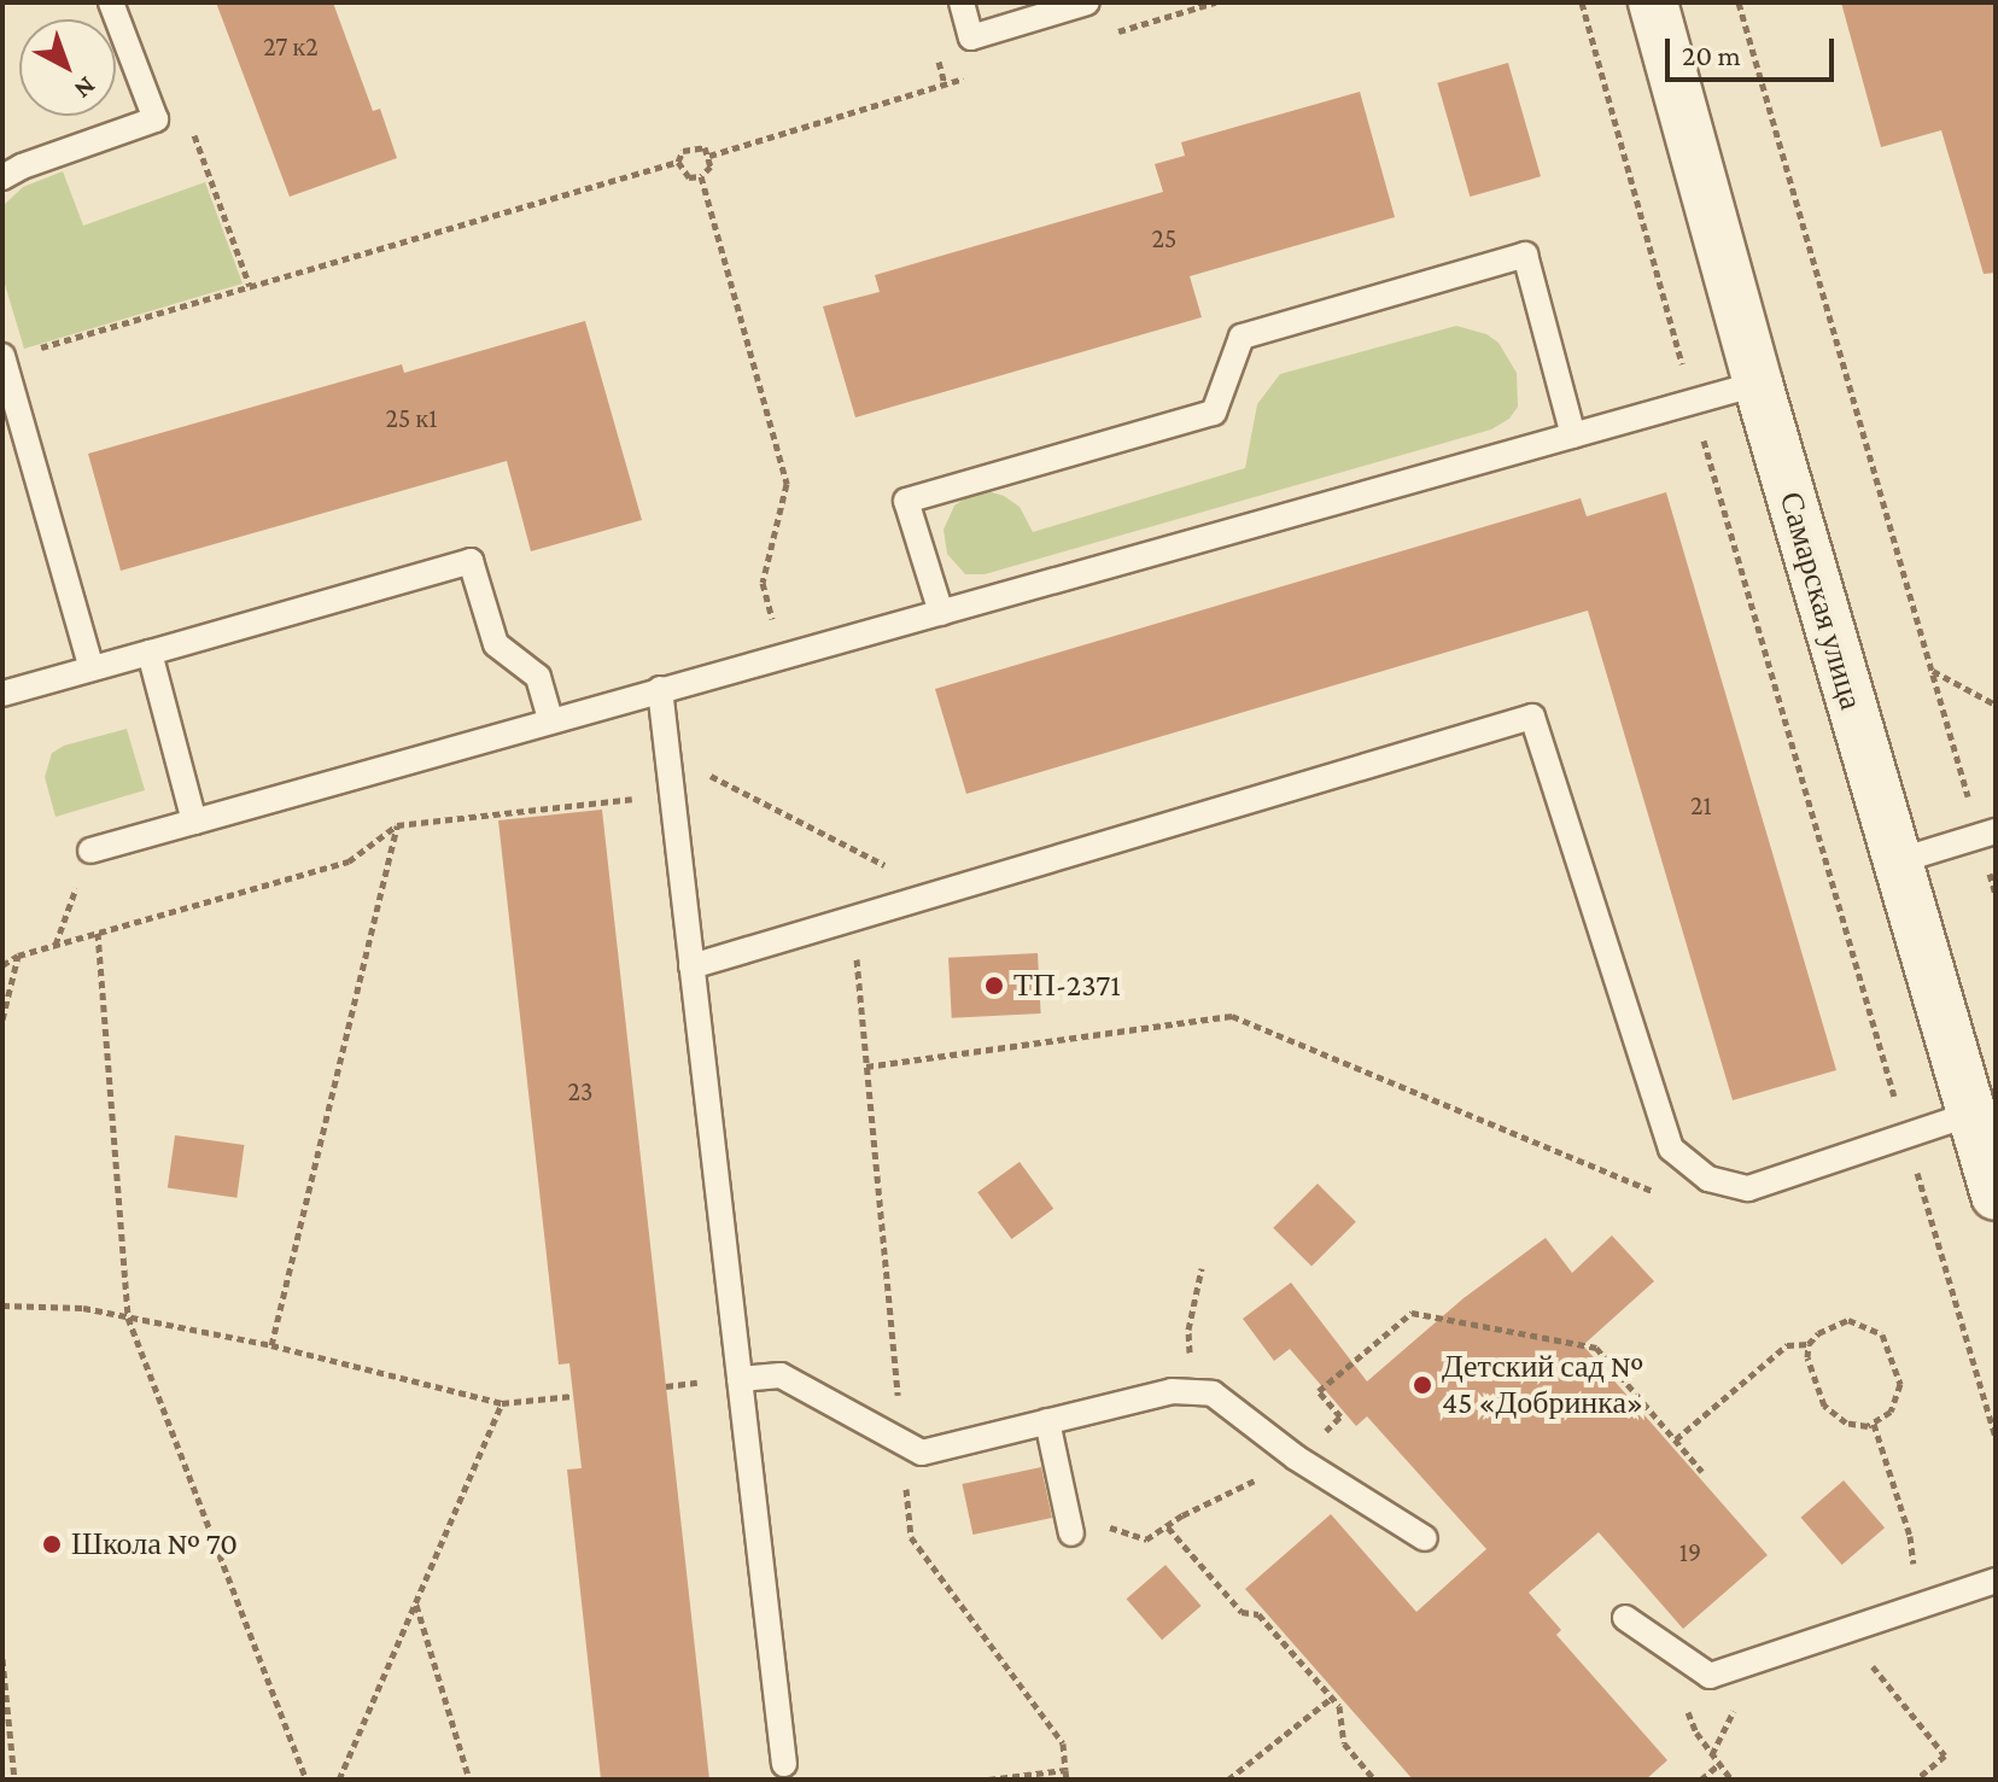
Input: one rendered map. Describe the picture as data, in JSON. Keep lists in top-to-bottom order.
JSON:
{
  "streets": {
    "street": ["Самарская улица"]
  },
  "places": ["ТП-2371", "Детский сад № 45 «Добринка»", "Школа № 70"],
  "house_numbers": [
    "27 к2",
    "25",
    "25 к1",
    "21",
    "23",
    "19"
  ],
  "scale_bar": "20 m",
  "north": "bottom right"
}
